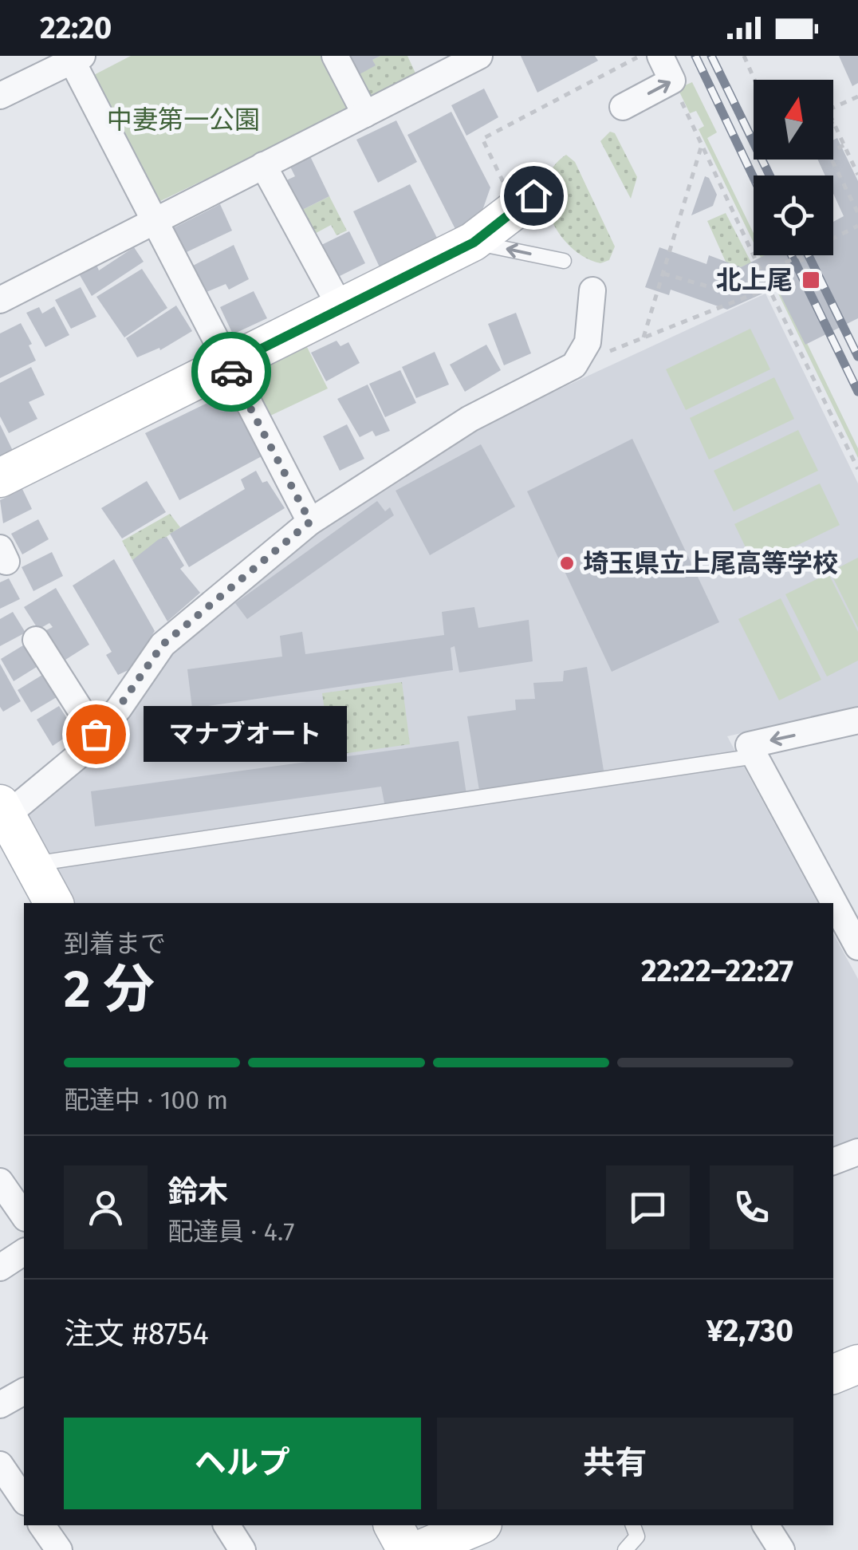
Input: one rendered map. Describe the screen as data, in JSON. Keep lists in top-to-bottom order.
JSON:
{
  "parks": ["中妻第一公園"],
  "places": {
    "transit": ["北上尾"],
    "other": ["埼玉県立上尾高等学校", "マナブオート"]
  },
  "north": "top",
  "page": {
    "status": "22:20",
    "bubble": "マナブオート",
    "heading": ["2 分", "到着まで", "22:22–22:27"],
    "panel": [
      "鈴木",
      "配達員 · 4.7",
      "注文 #8754",
      "¥2,730"
    ],
    "bar": "配達中 · 100 m",
    "buttons": ["ヘルプ", "共有"]
  }
}
